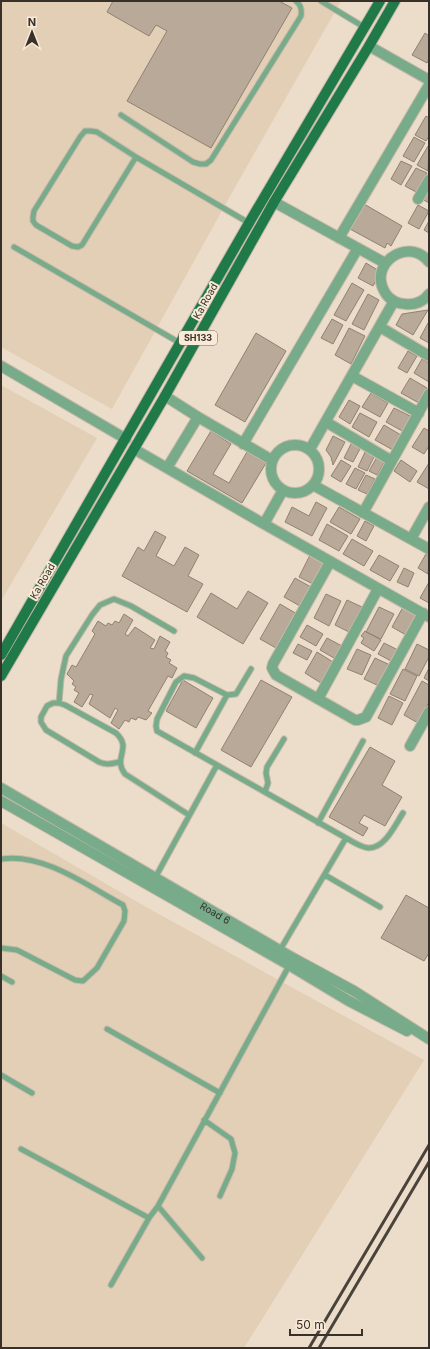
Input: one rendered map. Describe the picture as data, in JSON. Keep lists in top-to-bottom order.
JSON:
{
  "streets": {
    "main road": ["Ka Road", "SH133"],
    "street": ["Road 6"]
  },
  "scale_bar": "50 m",
  "north": "top"
}
